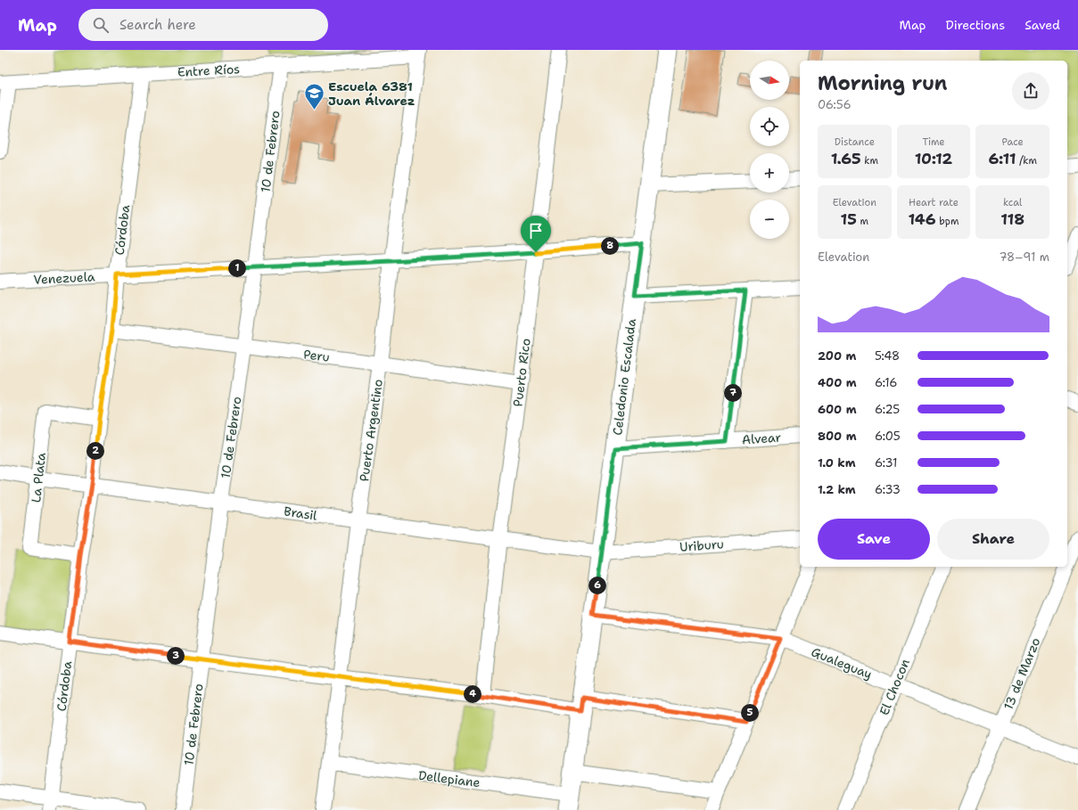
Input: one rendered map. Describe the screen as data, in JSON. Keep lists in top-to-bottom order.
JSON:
{
  "streets": {
    "main road": ["Celedonio Escalada"],
    "street": [
      "Entre Ríos",
      "10 de Febrero",
      "Córdoba",
      "Venezuela",
      "Peru",
      "Puerto Rico",
      "Puerto Argentino",
      "Alvear",
      "La Plata",
      "Brasil",
      "Uriburu",
      "Gualeguay",
      "13 de Marzo",
      "El Chocon",
      "Dellepiane"
    ]
  },
  "crossings": [
    ["Entre Ríos", "10 de Febrero"],
    ["Entre Ríos", "Córdoba"],
    ["Entre Ríos", "Puerto Argentino"],
    ["10 de Febrero", "Venezuela"],
    ["10 de Febrero", "Peru"],
    ["10 de Febrero", "Brasil"],
    ["Córdoba", "Venezuela"],
    ["Córdoba", "Peru"],
    ["Córdoba", "La Plata"],
    ["Córdoba", "Brasil"],
    ["Venezuela", "Puerto Rico"],
    ["Venezuela", "Celedonio Escalada"],
    ["Venezuela", "Puerto Argentino"],
    ["Peru", "Puerto Rico"],
    ["Peru", "Puerto Argentino"],
    ["Puerto Rico", "Brasil"],
    ["Celedonio Escalada", "Alvear"],
    ["Celedonio Escalada", "Brasil"],
    ["Celedonio Escalada", "Uriburu"],
    ["Celedonio Escalada", "Gualeguay"],
    ["Celedonio Escalada", "Dellepiane"],
    ["Puerto Argentino", "Brasil"],
    ["Puerto Argentino", "Dellepiane"],
    ["La Plata", "Brasil"],
    ["Brasil", "Uriburu"],
    ["Gualeguay", "13 de Marzo"],
    ["Gualeguay", "El Chocon"]
  ],
  "places": {
    "school or university": ["Escuela 6381 Juan Álvarez"]
  },
  "north": "right",
  "page": {
    "header": "Map",
    "search": "Search here",
    "nav": ["Map", "Directions", "Saved"],
    "map_buttons": ["+", "−"],
    "heading": ["Morning run", "06:56"],
    "stats": [
      ["Distance", "1.65 km"],
      ["Time", "10:12"],
      ["Pace", "6:11 /km"],
      ["Elevation", "15 m"],
      ["Heart rate", "146 bpm"],
      ["kcal", "118"]
    ],
    "pins": [
      "8",
      "1",
      "7",
      "2",
      "6",
      "3",
      "4",
      "5"
    ],
    "chart": ["Elevation", "78–91 m"],
    "list": [
      {
        "name": "200 m",
        "note": "5:48"
      },
      {
        "name": "400 m",
        "note": "6:16"
      },
      {
        "name": "600 m",
        "note": "6:25"
      },
      {
        "name": "800 m",
        "note": "6:05"
      },
      {
        "name": "1.0 km",
        "note": "6:31"
      },
      {
        "name": "1.2 km",
        "note": "6:33"
      }
    ],
    "buttons": ["Save", "Share"]
  }
}
